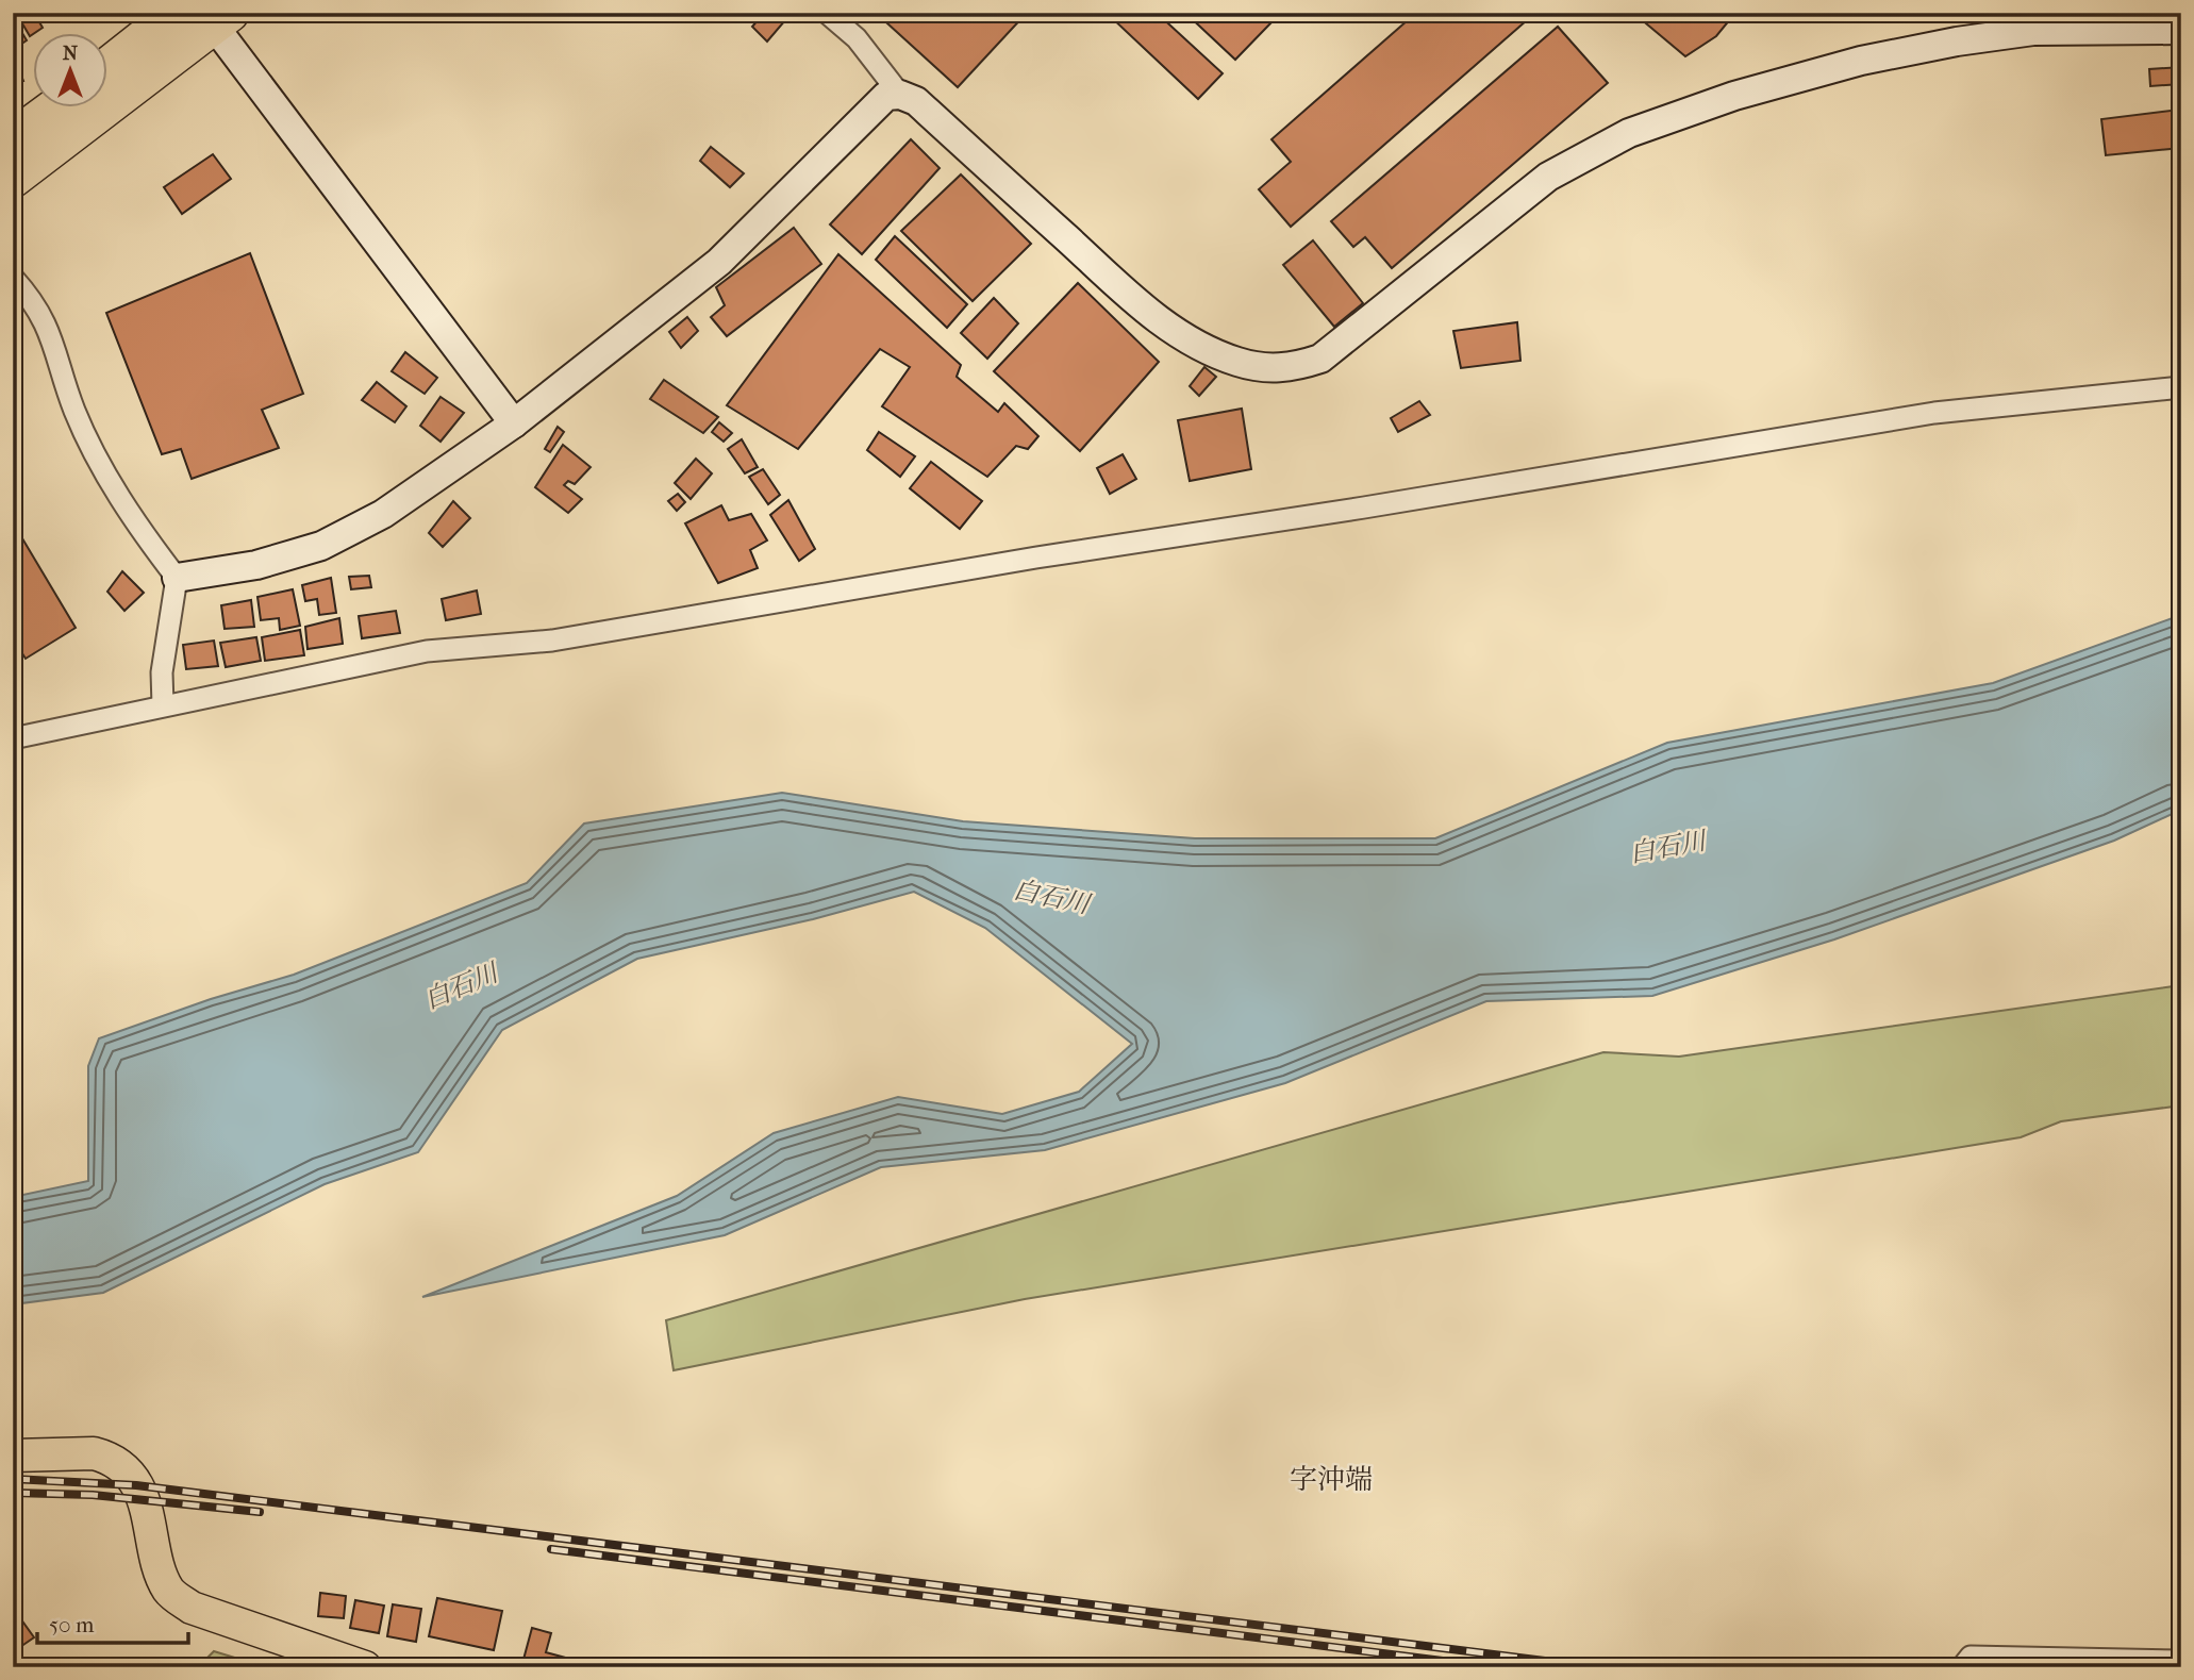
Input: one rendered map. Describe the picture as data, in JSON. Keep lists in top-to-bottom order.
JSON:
{
  "districts": ["字沖端"],
  "water": ["白石川"],
  "scale_bar": "50 m",
  "north": "top"
}
